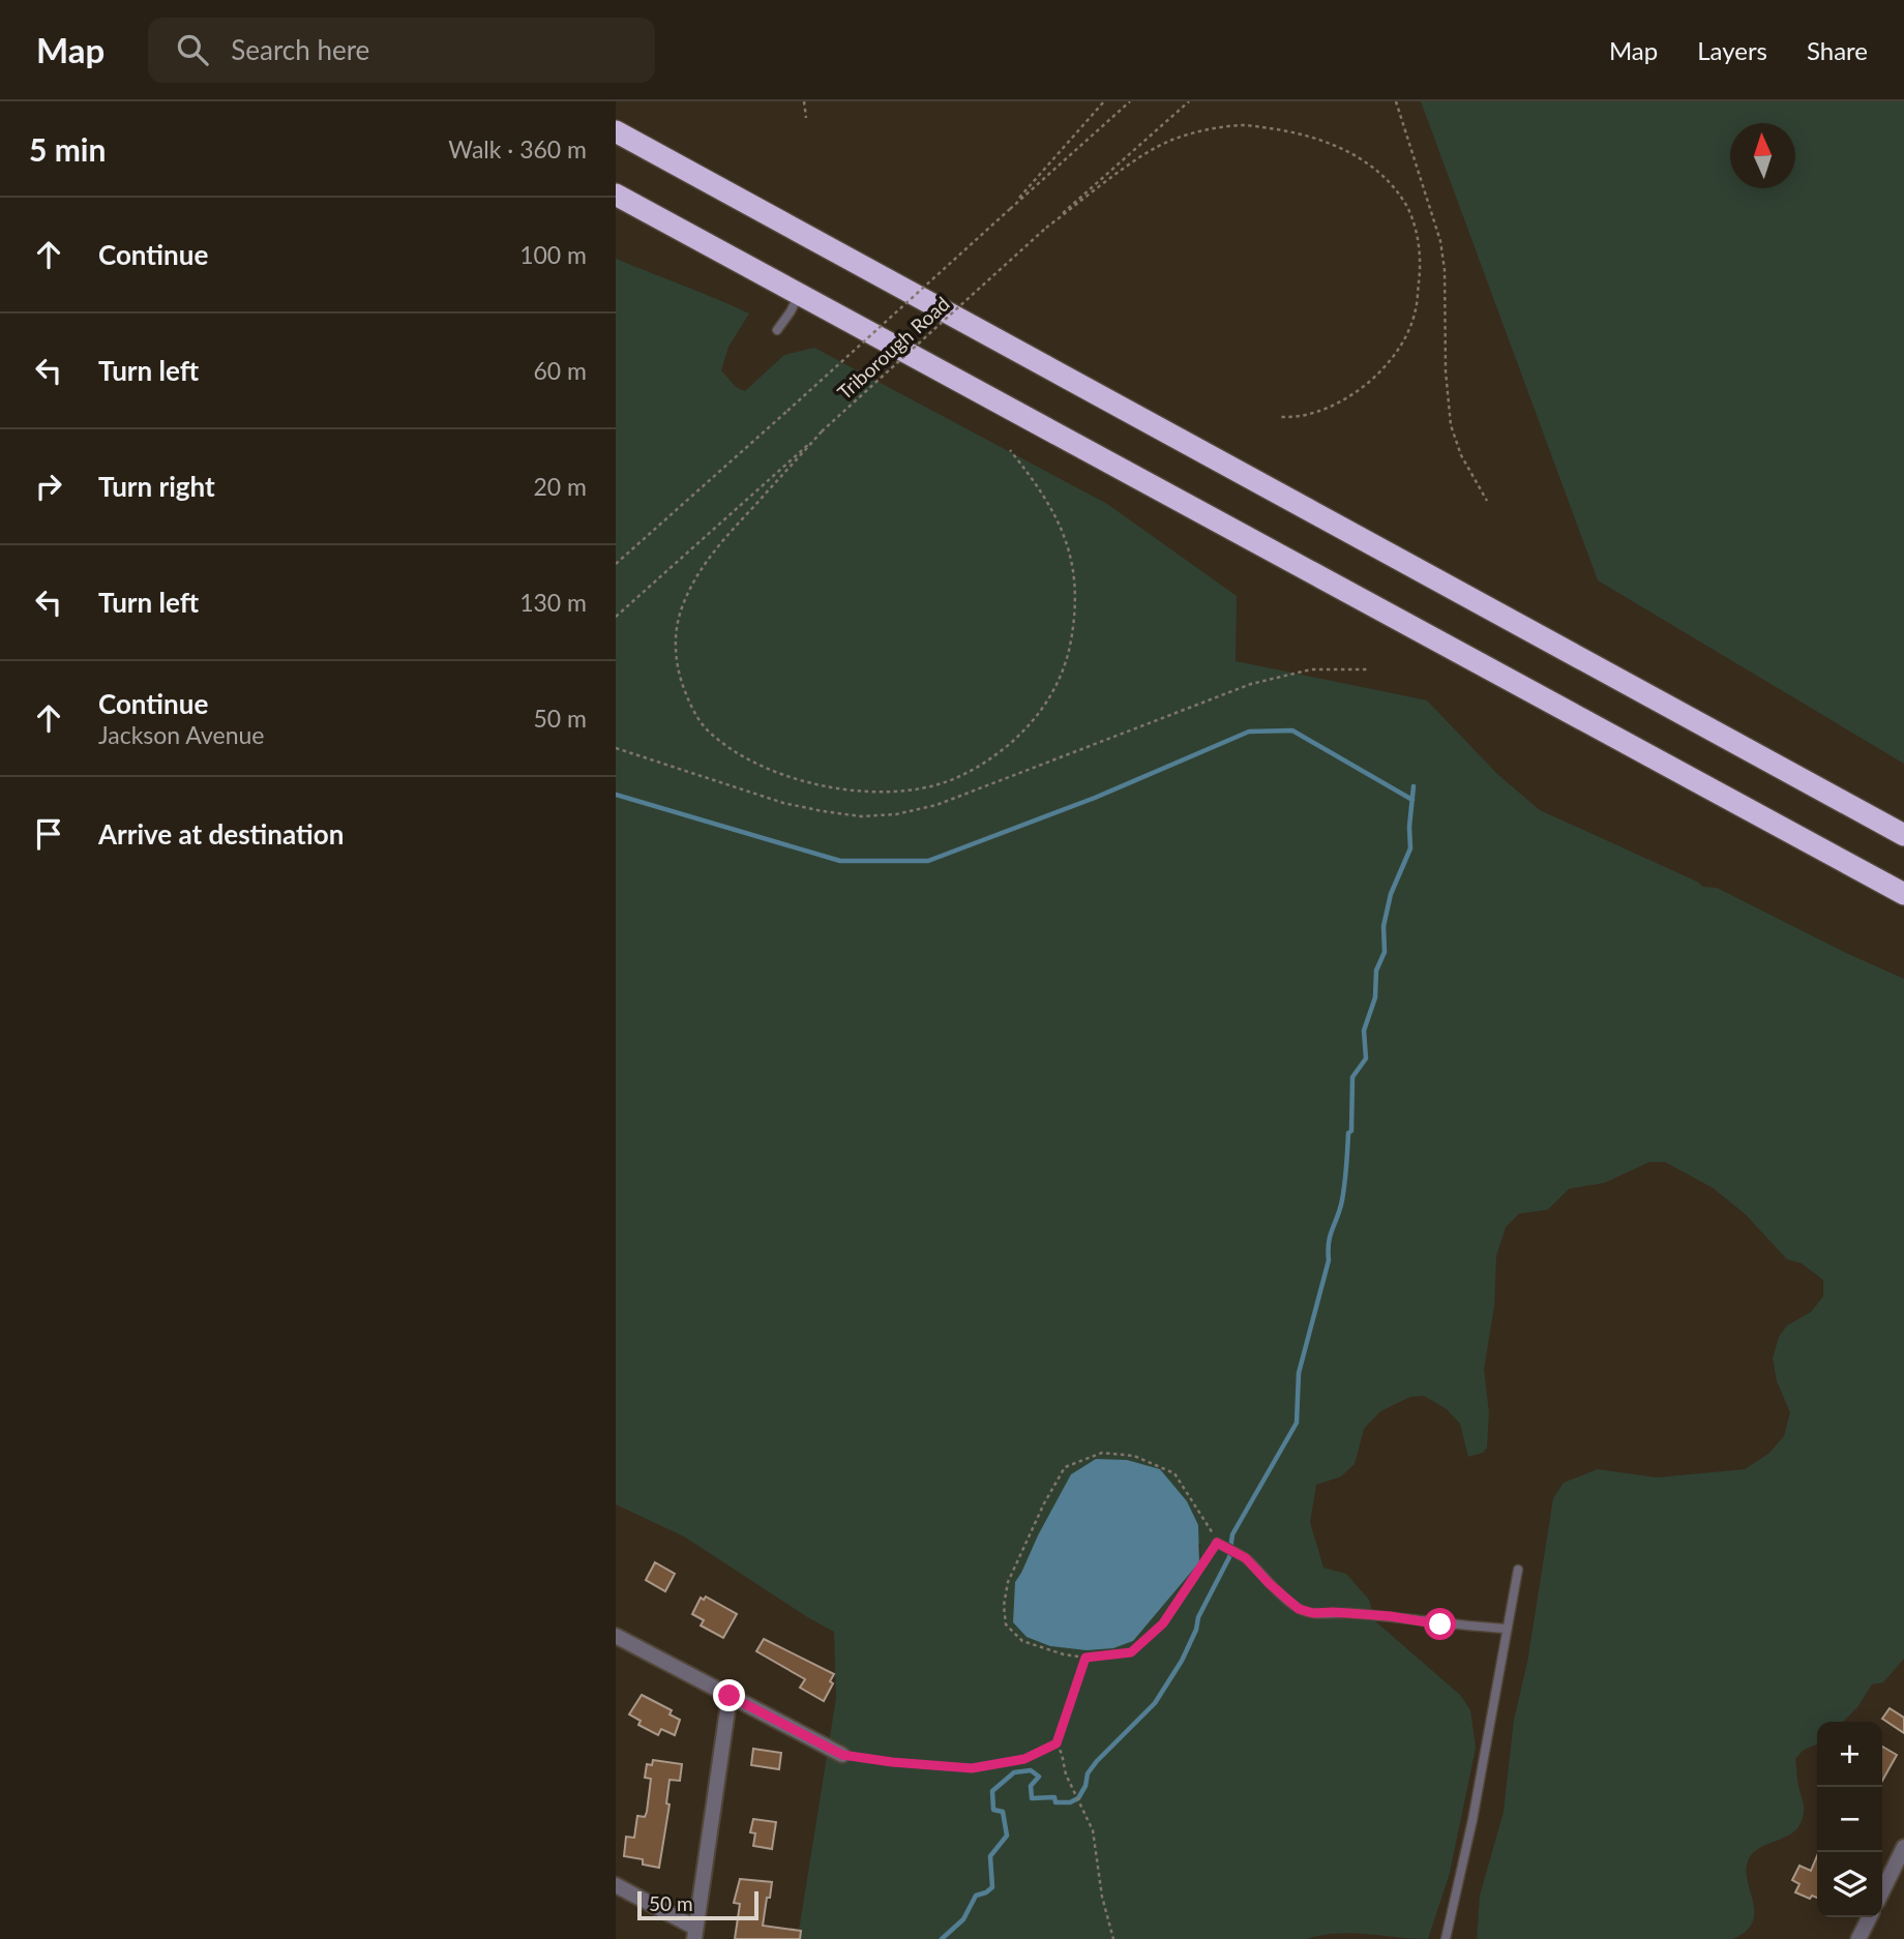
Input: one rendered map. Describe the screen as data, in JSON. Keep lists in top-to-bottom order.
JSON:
{
  "streets": {
    "path": ["Triborough Road"]
  },
  "scale_bar": "50 m",
  "north": "top",
  "page": {
    "header": "Map",
    "search": "Search here",
    "nav": ["Map", "Layers", "Share"],
    "heading": ["5 min", "Walk · 360 m"],
    "list": [
      ["Continue", "100 m"],
      ["Turn left", "60 m"],
      ["Turn right", "20 m"],
      ["Turn left", "130 m"],
      ["Continue", "Jackson Avenue", "50 m"],
      "Arrive at destination"
    ],
    "map_buttons": ["+", "−"],
    "scale": "50 m"
  }
}
